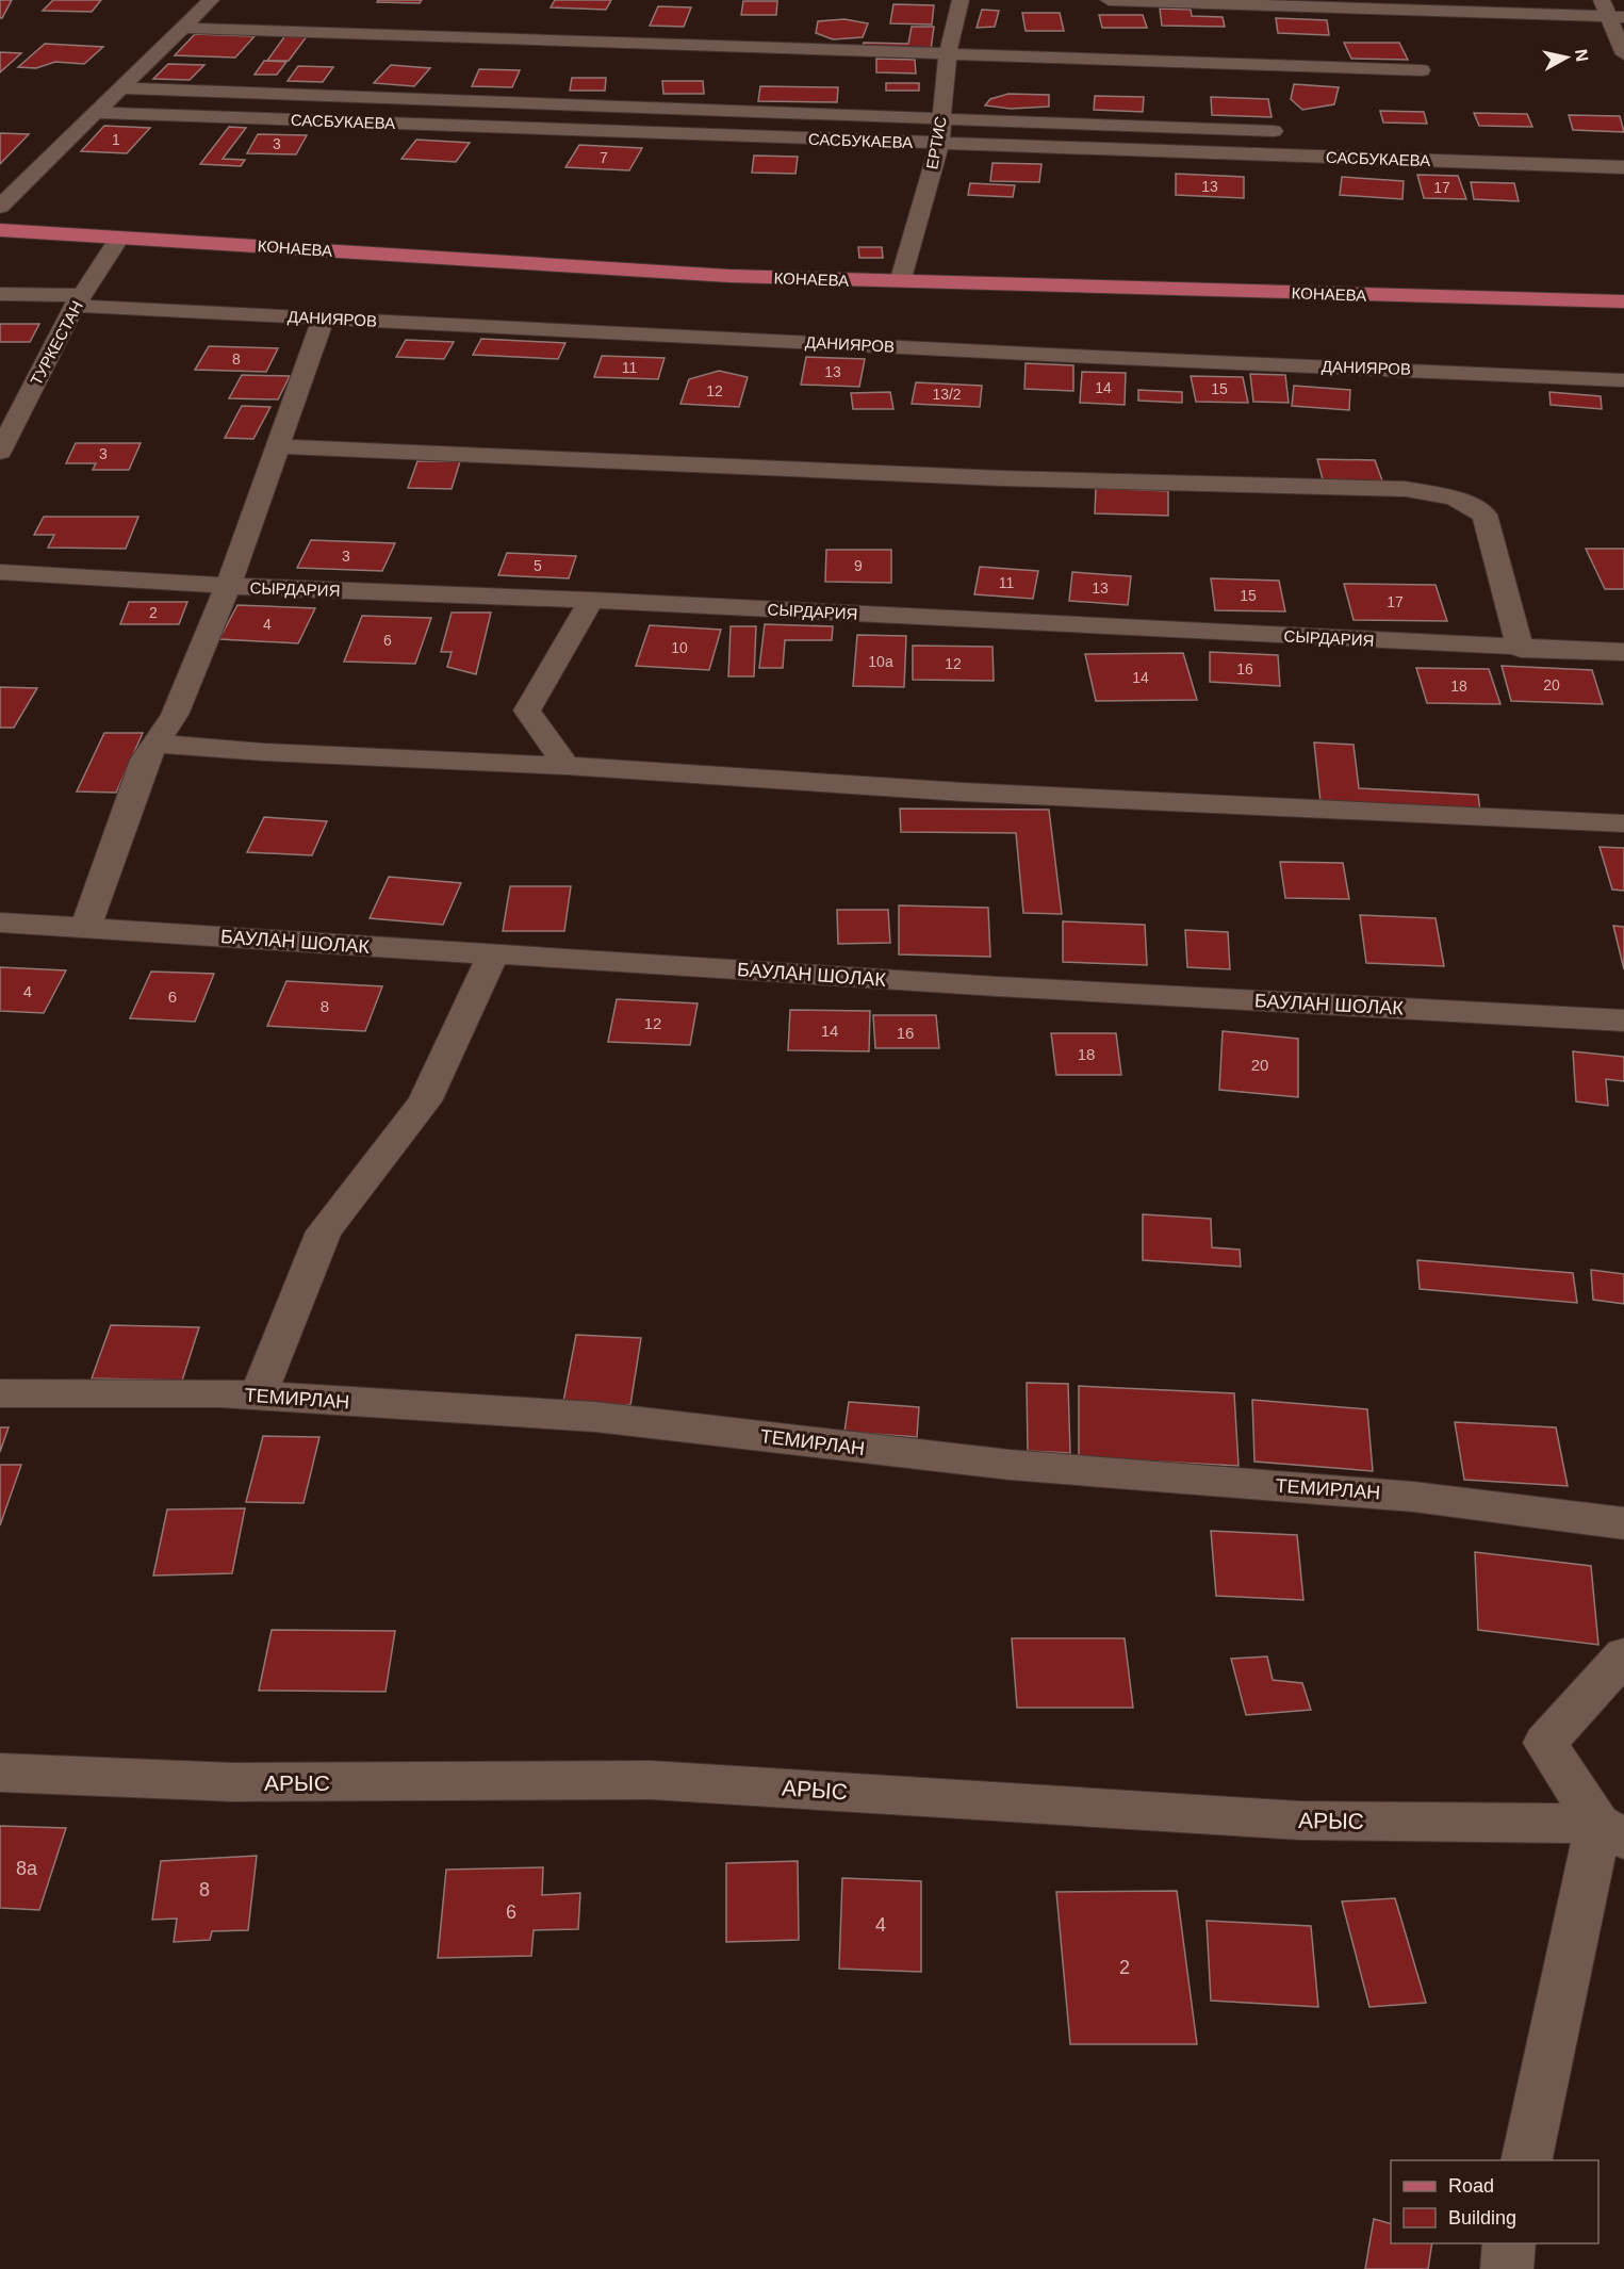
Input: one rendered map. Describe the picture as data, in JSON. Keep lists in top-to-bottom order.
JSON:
{
  "streets": {
    "main road": ["КОНАЕВА"],
    "street": [
      "САСБУКАЕВА",
      "ЕРТИС",
      "ДАНИЯРОВ",
      "ТУРКЕСТАН",
      "СЫРДАРИЯ",
      "БАУЛАН ШОЛАК",
      "ТЕМИРЛАН",
      "АРЫС"
    ]
  },
  "crossings": [
    ["САСБУКАЕВА", "ЕРТИС"],
    ["ЕРТИС", "КОНАЕВА"],
    ["КОНАЕВА", "ТУРКЕСТАН"],
    ["ДАНИЯРОВ", "ТУРКЕСТАН"]
  ],
  "house_numbers": [
    "1",
    "3",
    "7",
    "13",
    "17",
    "8",
    "11",
    "13",
    "14",
    "15",
    "12",
    "13/2",
    "3",
    "3",
    "5",
    "9",
    "11",
    "13",
    "15",
    "17",
    "2",
    "4",
    "6",
    "10",
    "10а",
    "12",
    "16",
    "14",
    "20",
    "18",
    "4",
    "6",
    "8",
    "12",
    "14",
    "16",
    "18",
    "20",
    "8а",
    "8",
    "6",
    "4",
    "2"
  ],
  "legend": ["Road", "Building"],
  "north": "right"
}
